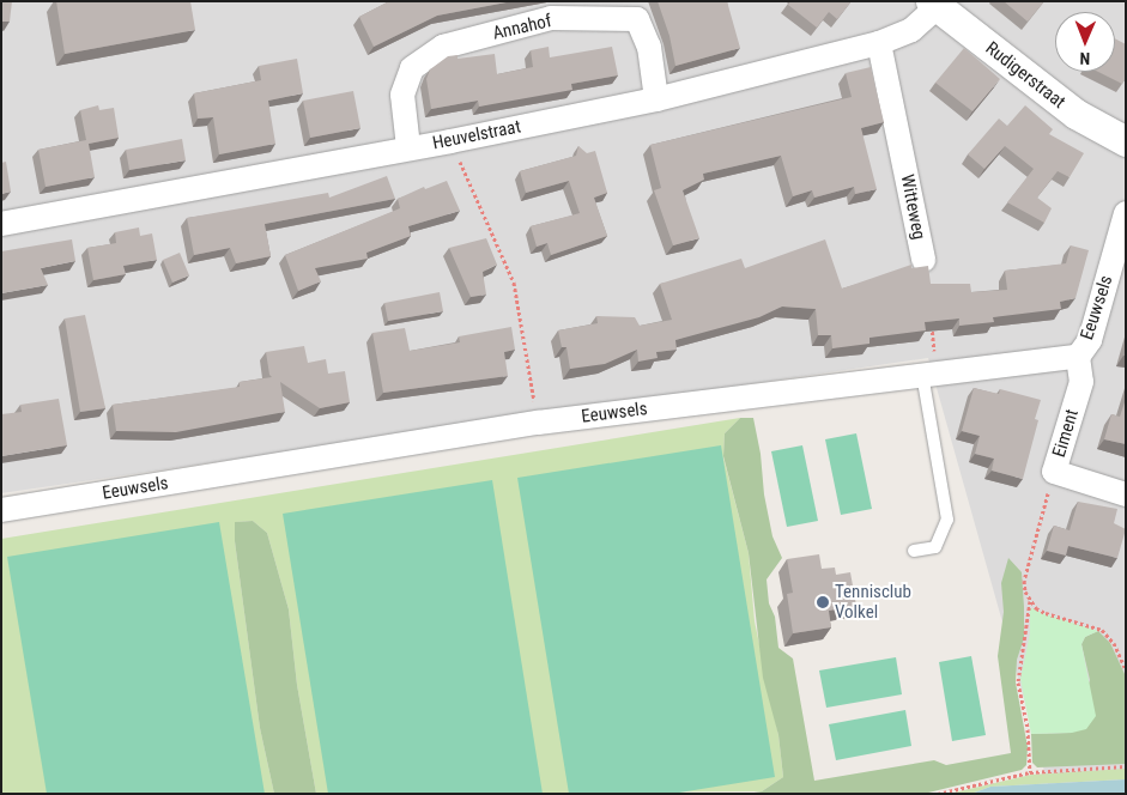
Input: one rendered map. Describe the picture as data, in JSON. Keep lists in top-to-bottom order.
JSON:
{
  "streets": {
    "street": [
      "Annahof",
      "Rudigerstraat",
      "Heuvelstraat",
      "Witteweg",
      "Eeuwsels",
      "Eiment"
    ]
  },
  "crossings": [
    ["Annahof", "Heuvelstraat"],
    ["Rudigerstraat", "Heuvelstraat"],
    ["Heuvelstraat", "Witteweg"],
    ["Eeuwsels", "Eiment"]
  ],
  "places": ["Tennisclub Volkel"],
  "north": "bottom"
}
